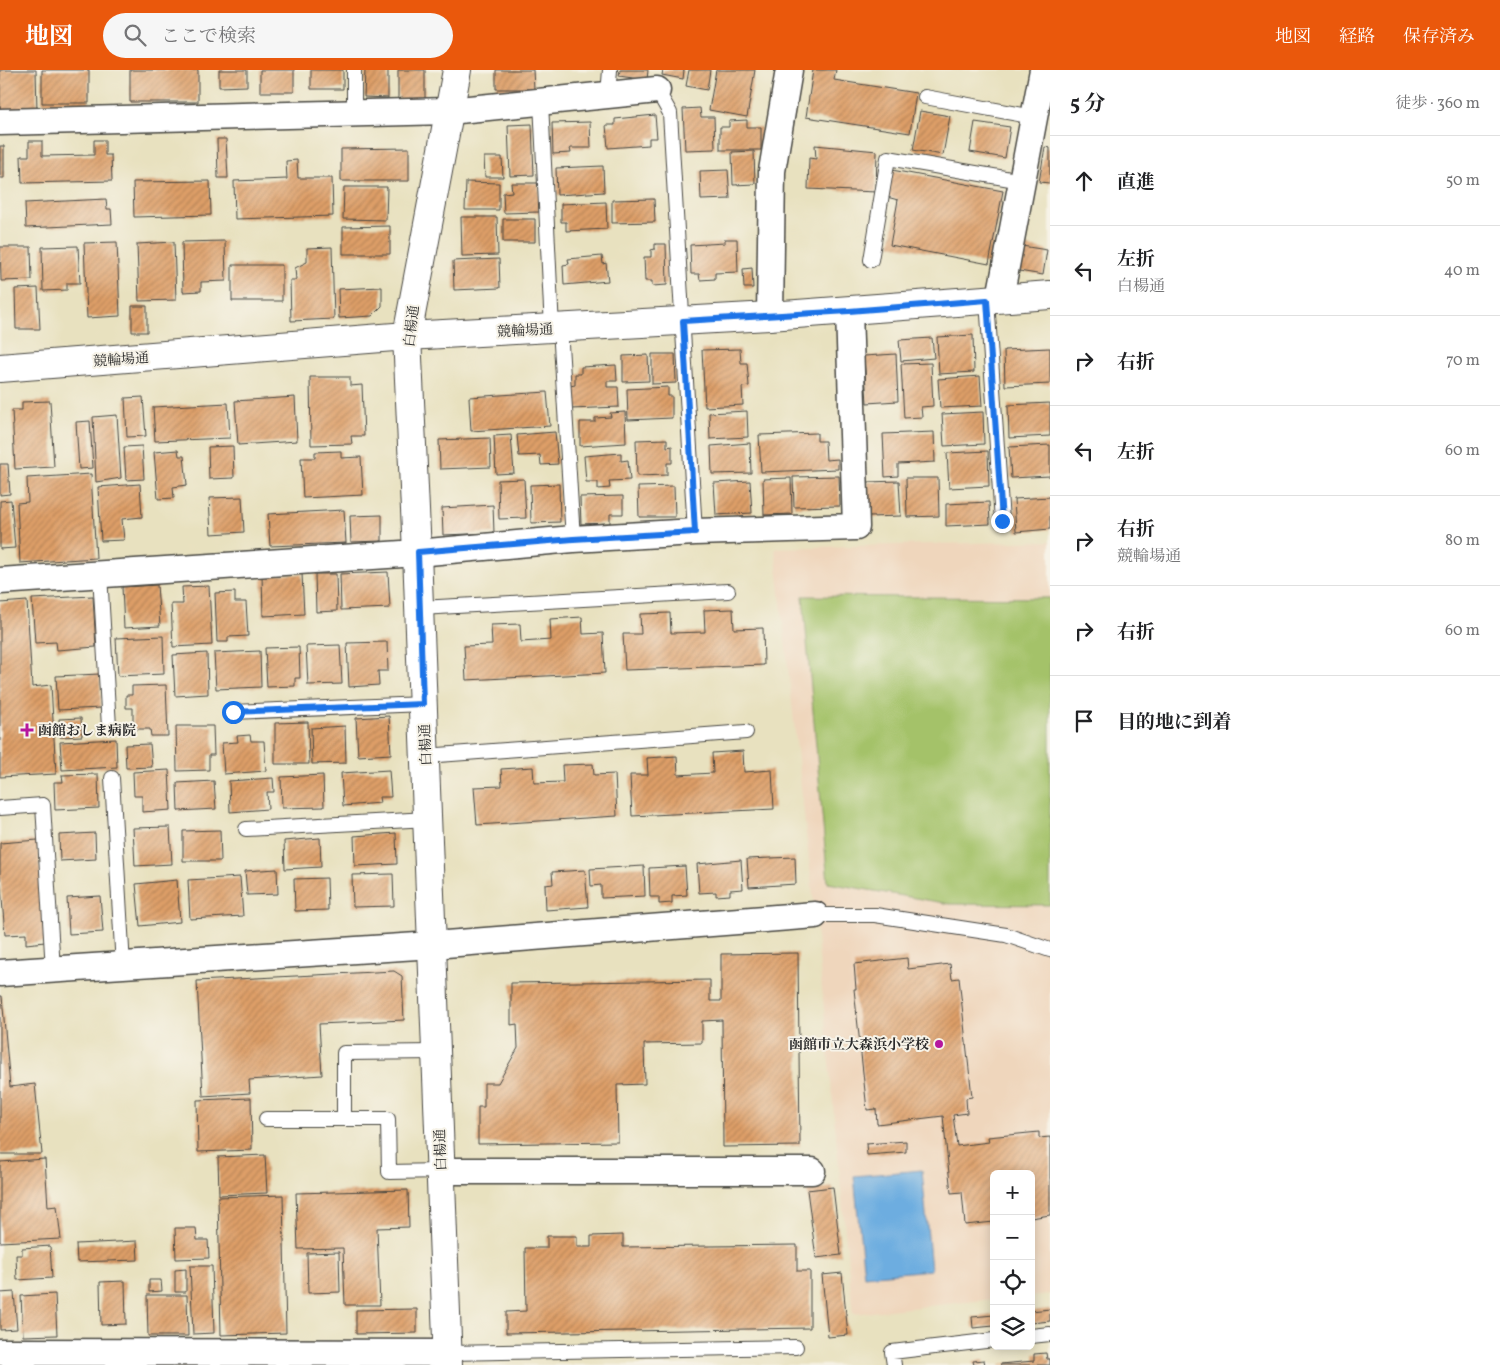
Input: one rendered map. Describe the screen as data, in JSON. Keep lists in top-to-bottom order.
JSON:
{
  "streets": {
    "street": ["白楊通", "競輪場通"]
  },
  "crossings": [
    ["白楊通", "競輪場通"]
  ],
  "places": {
    "health": ["函館おしま病院"],
    "other": ["函館市立大森浜小学校"]
  },
  "page": {
    "header": "地図",
    "search": "ここで検索",
    "nav": ["地図", "経路", "保存済み"],
    "heading": ["5 分", "徒歩 · 360 m"],
    "list": [
      ["直進", "50 m"],
      ["左折", "白楊通", "40 m"],
      ["右折", "70 m"],
      ["左折", "60 m"],
      ["右折", "競輪場通", "80 m"],
      ["右折", "60 m"],
      "目的地に到着"
    ],
    "map_buttons": ["+", "−"]
  }
}
